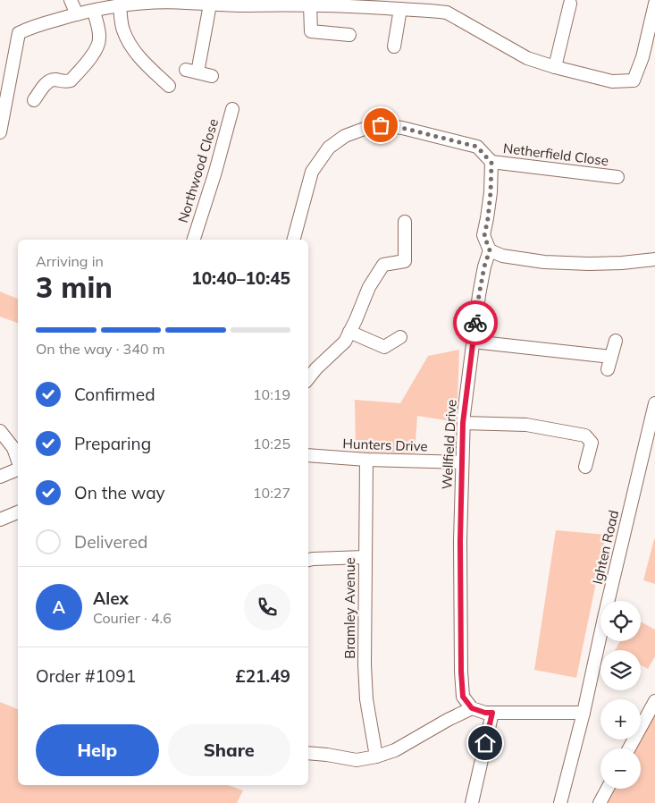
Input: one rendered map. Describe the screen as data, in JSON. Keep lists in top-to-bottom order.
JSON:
{
  "streets": {
    "street": [
      "Netherfield Close",
      "Northwood Close",
      "Wellfield Drive",
      "Hunters Drive",
      "Ighten Road",
      "Bramley Avenue"
    ]
  },
  "crossings": [
    ["Netherfield Close", "Wellfield Drive"],
    ["Wellfield Drive", "Hunters Drive"],
    ["Hunters Drive", "Bramley Avenue"]
  ],
  "page": {
    "heading": ["3 min", "Arriving in", "10:40–10:45"],
    "panel": [
      "Alex",
      "Courier · 4.6",
      "Order #1091",
      "£21.49"
    ],
    "bar": "On the way · 340 m",
    "list": [
      ["Confirmed", "10:19"],
      ["Preparing", "10:25"],
      ["On the way", "10:27"],
      "Delivered"
    ],
    "round": "A",
    "map_buttons": ["+", "−"],
    "buttons": ["Help", "Share"]
  }
}
